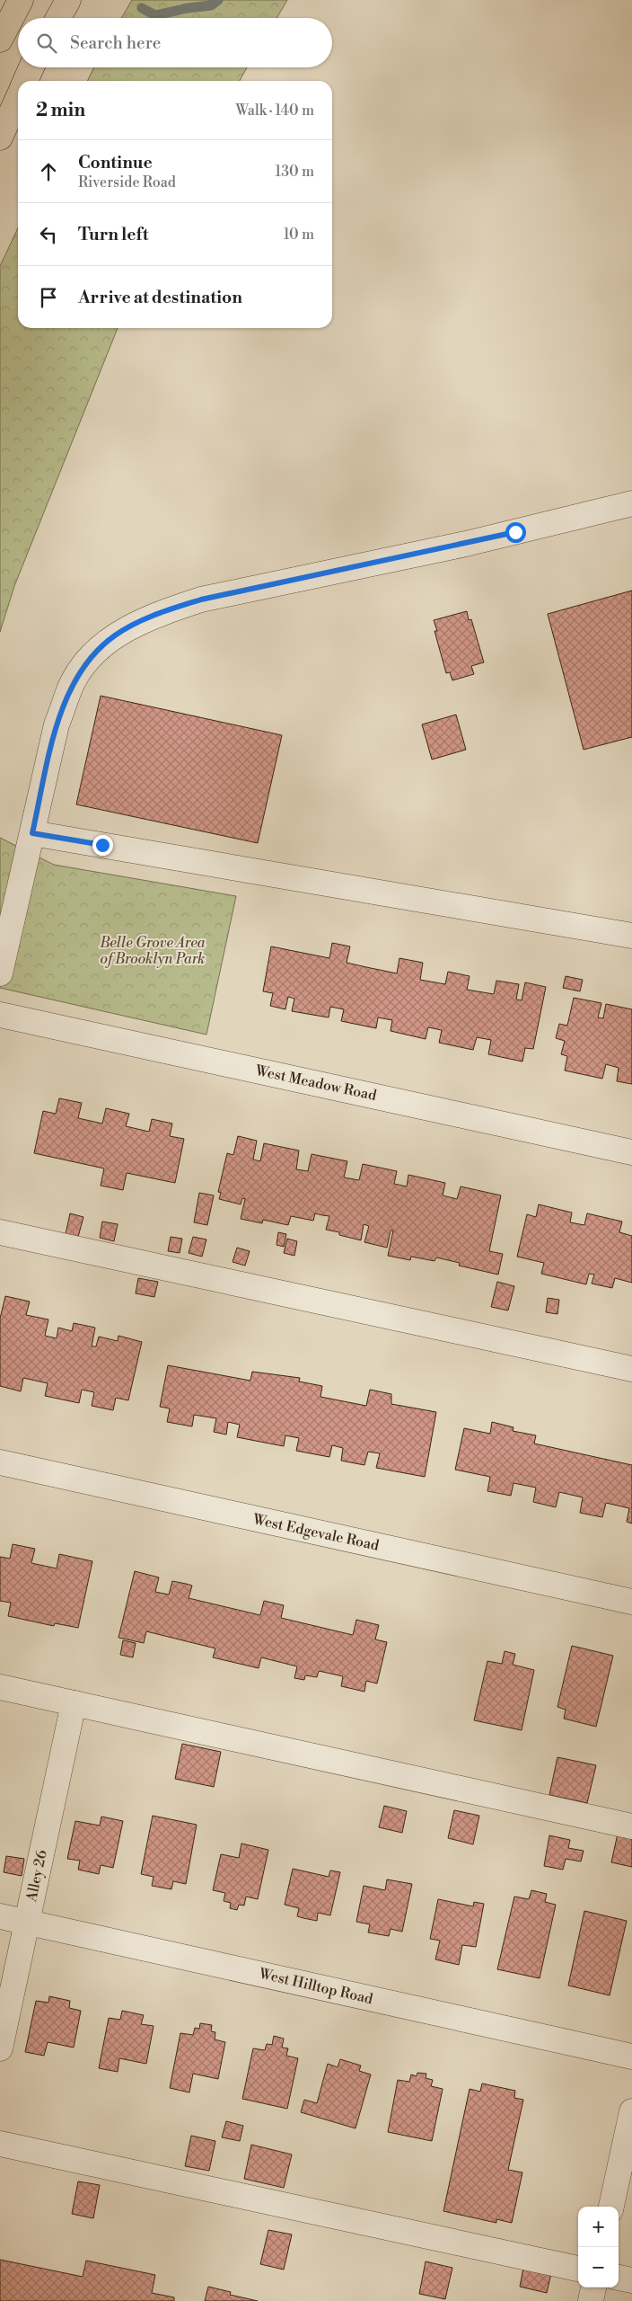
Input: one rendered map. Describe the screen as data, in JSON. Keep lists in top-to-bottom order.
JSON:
{
  "streets": {
    "street": [
      "West Meadow Road",
      "West Edgevale Road",
      "Alley 26",
      "West Hilltop Road"
    ]
  },
  "crossings": [
    ["Alley 26", "West Hilltop Road"]
  ],
  "parks": ["Belle Grove Area of Brooklyn Park"],
  "page": {
    "search": "Search here",
    "heading": ["2 min", "Walk · 140 m"],
    "list": [
      ["Continue", "Riverside Road", "130 m"],
      ["Turn left", "10 m"],
      "Arrive at destination"
    ],
    "map_buttons": ["+", "−"]
  }
}
